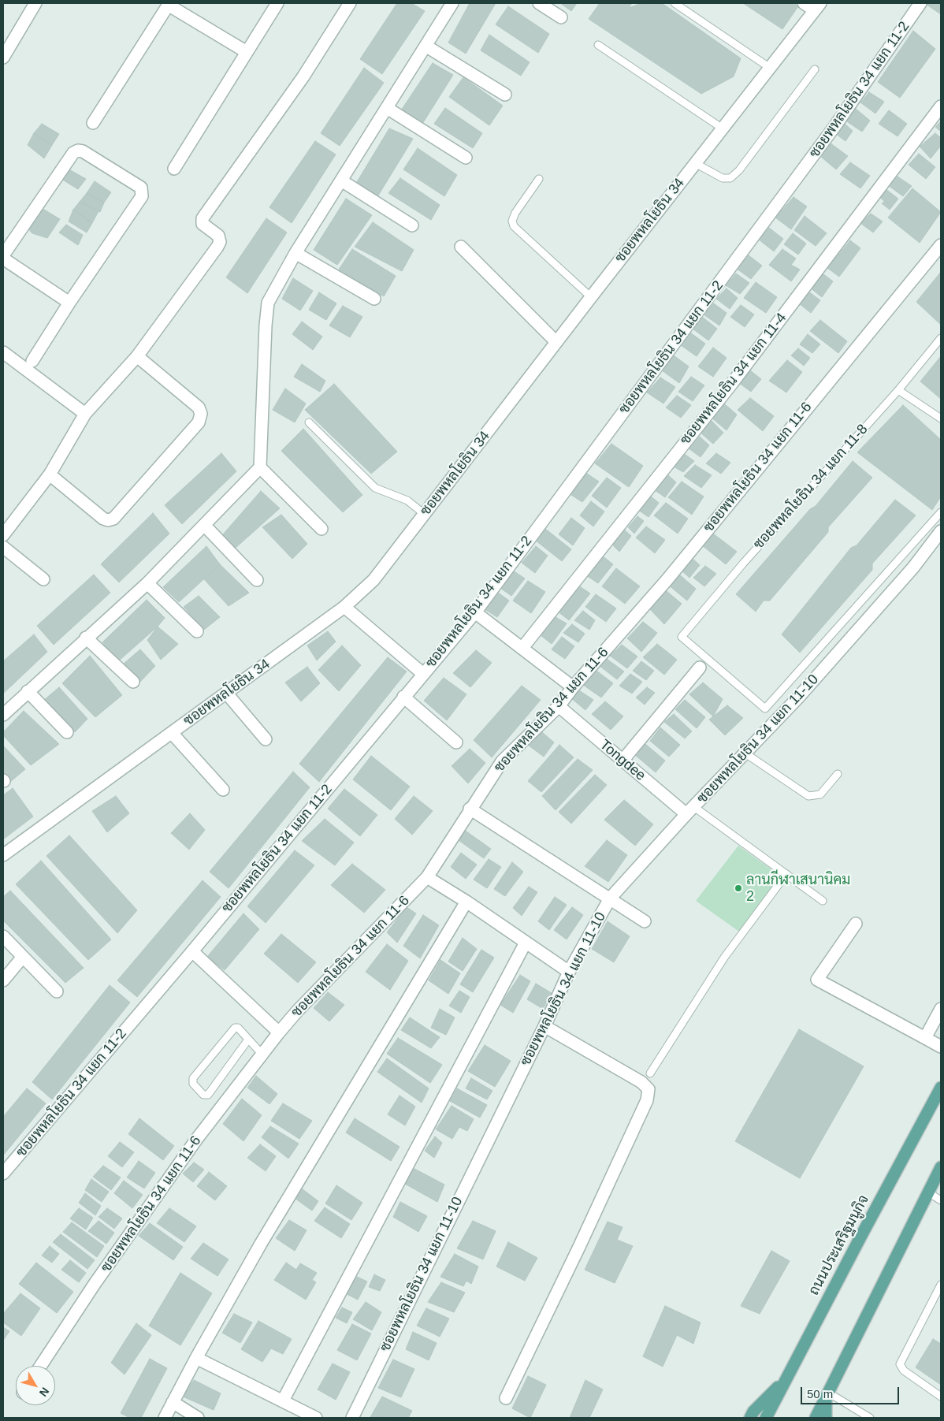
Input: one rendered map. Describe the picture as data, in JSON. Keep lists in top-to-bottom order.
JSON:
{
  "streets": {
    "main road": ["ถนนประเสริฐมนูกิจ"],
    "street": [
      "ซอยพหลโยธิน 34 แยก 11-2",
      "ซอยพหลโยธิน 34",
      "ซอยพหลโยธิน 34 แยก 11-4",
      "ซอยพหลโยธิน 34 แยก 11-6",
      "ซอยพหลโยธิน 34 แยก 11-10",
      "Tongdee"
    ],
    "lane": ["ซอยพหลโยธิน 34 แยก 11-8"]
  },
  "crossings": [
    ["ซอยพหลโยธิน 34 แยก 11-6", "Tongdee"],
    ["ซอยพหลโยธิน 34 แยก 11-10", "Tongdee"]
  ],
  "places": ["ลานกีฬาเสนานิคม 2"],
  "scale_bar": "50 m",
  "north": "bottom right"
}
